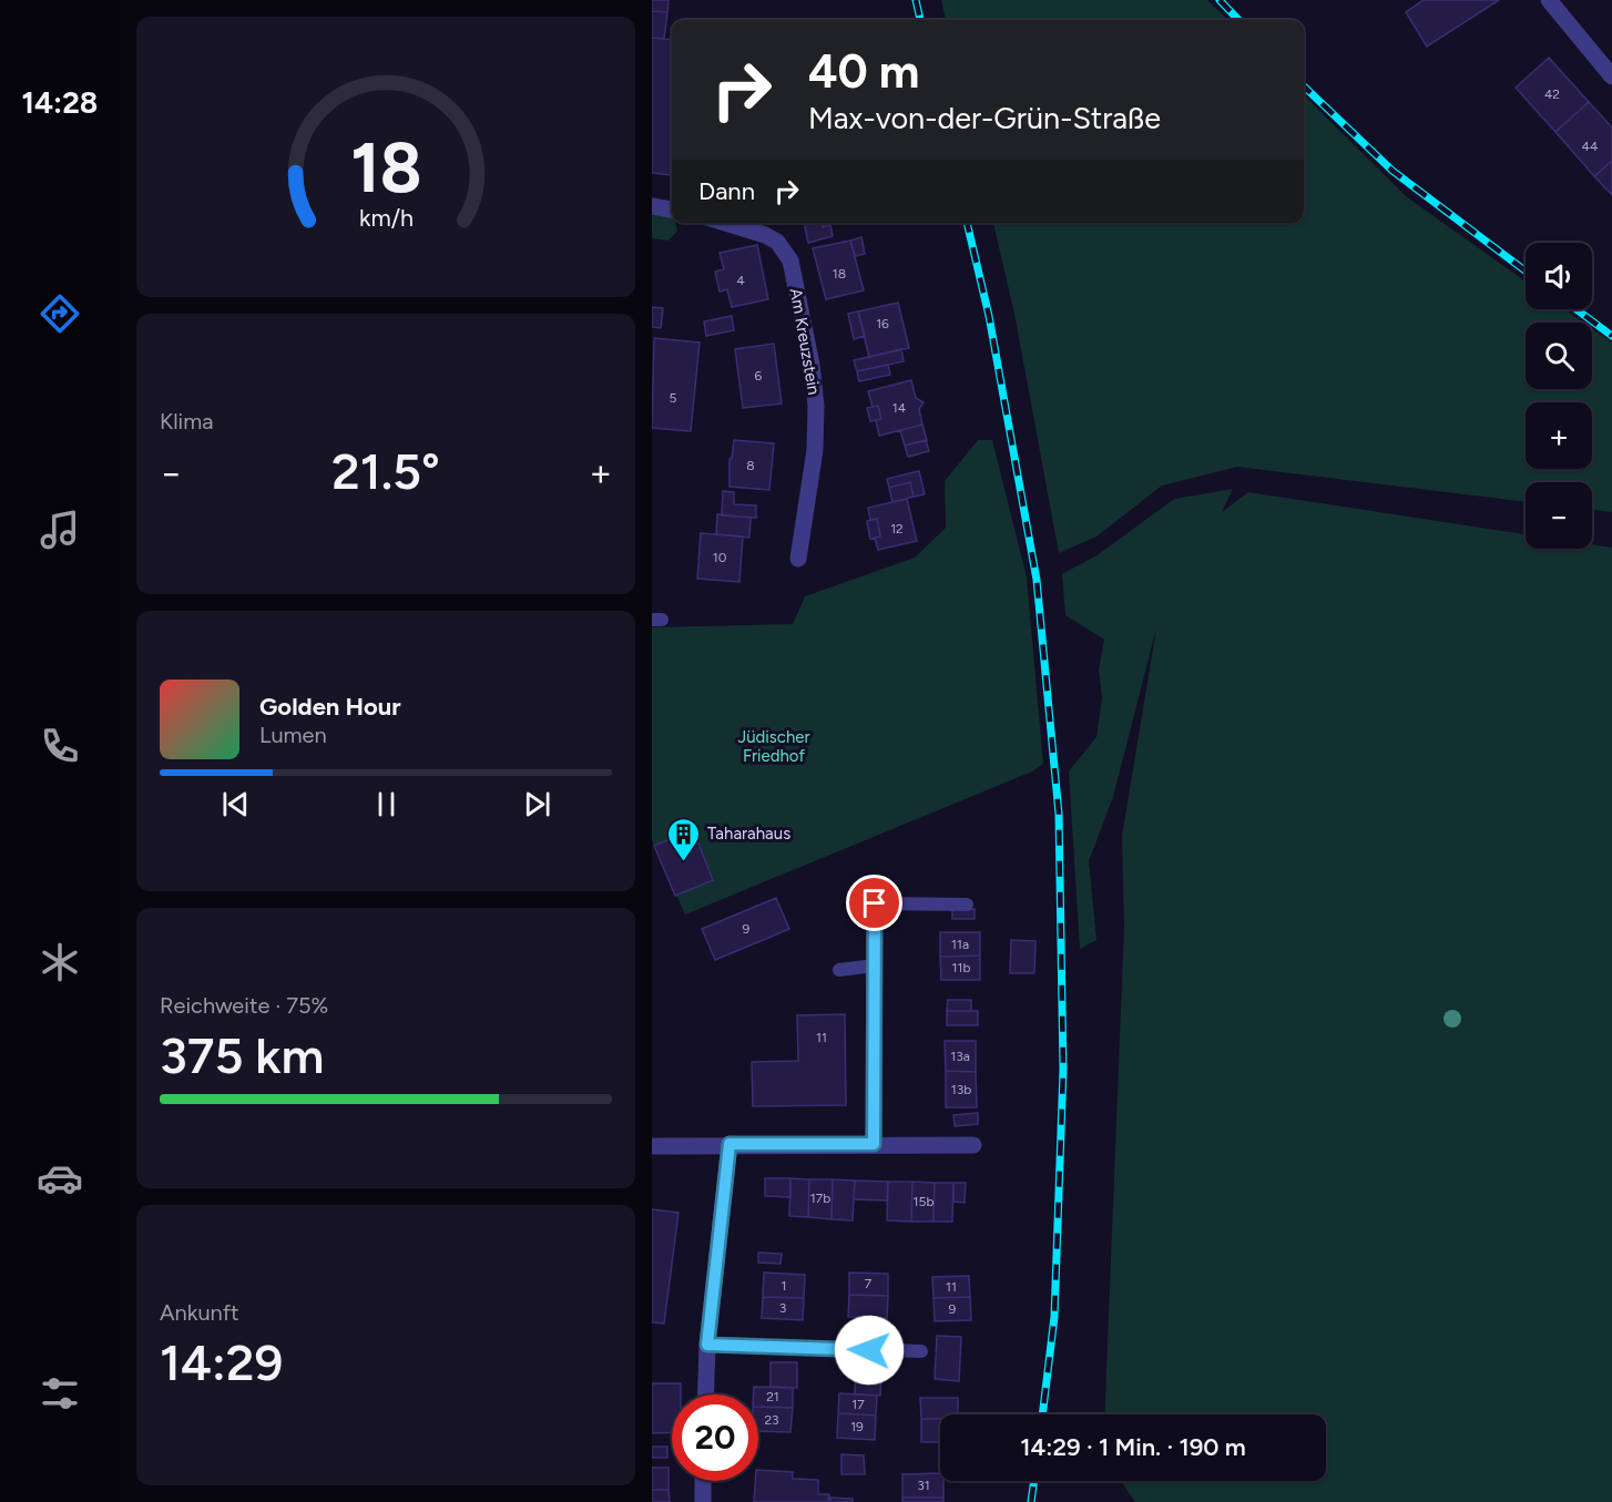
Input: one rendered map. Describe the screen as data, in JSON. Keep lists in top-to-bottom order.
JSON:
{
  "streets": {
    "street": ["Am Kreuzstein"]
  },
  "parks": ["Jüdischer Friedhof"],
  "places": {
    "building": ["Taharahaus"]
  },
  "house_numbers": [
    "42",
    "44",
    "18",
    "4",
    "16",
    "6",
    "5",
    "14",
    "8",
    "12",
    "10",
    "9",
    "11a",
    "11b",
    "11",
    "13a",
    "13b",
    "17b",
    "15b",
    "7",
    "1",
    "11",
    "3",
    "9",
    "21",
    "17",
    "23",
    "19",
    "31"
  ],
  "page": {
    "tabs": "14:28",
    "turn": ["40 m", "Max-von-der-Grün-Straße"],
    "then": "Dann",
    "map_buttons": ["+", "−"],
    "tile": [
      "Klima",
      ["Reichweite · 75%", "375 km"],
      ["Ankunft", "14:29"]
    ],
    "heat": ["−", "21.5°", "+"],
    "song": ["Golden Hour", "Lumen"],
    "limit": "20",
    "trip": "14:29 · 1 Min. · 190 m",
    "gauge": ["18", "km/h"]
  }
}
